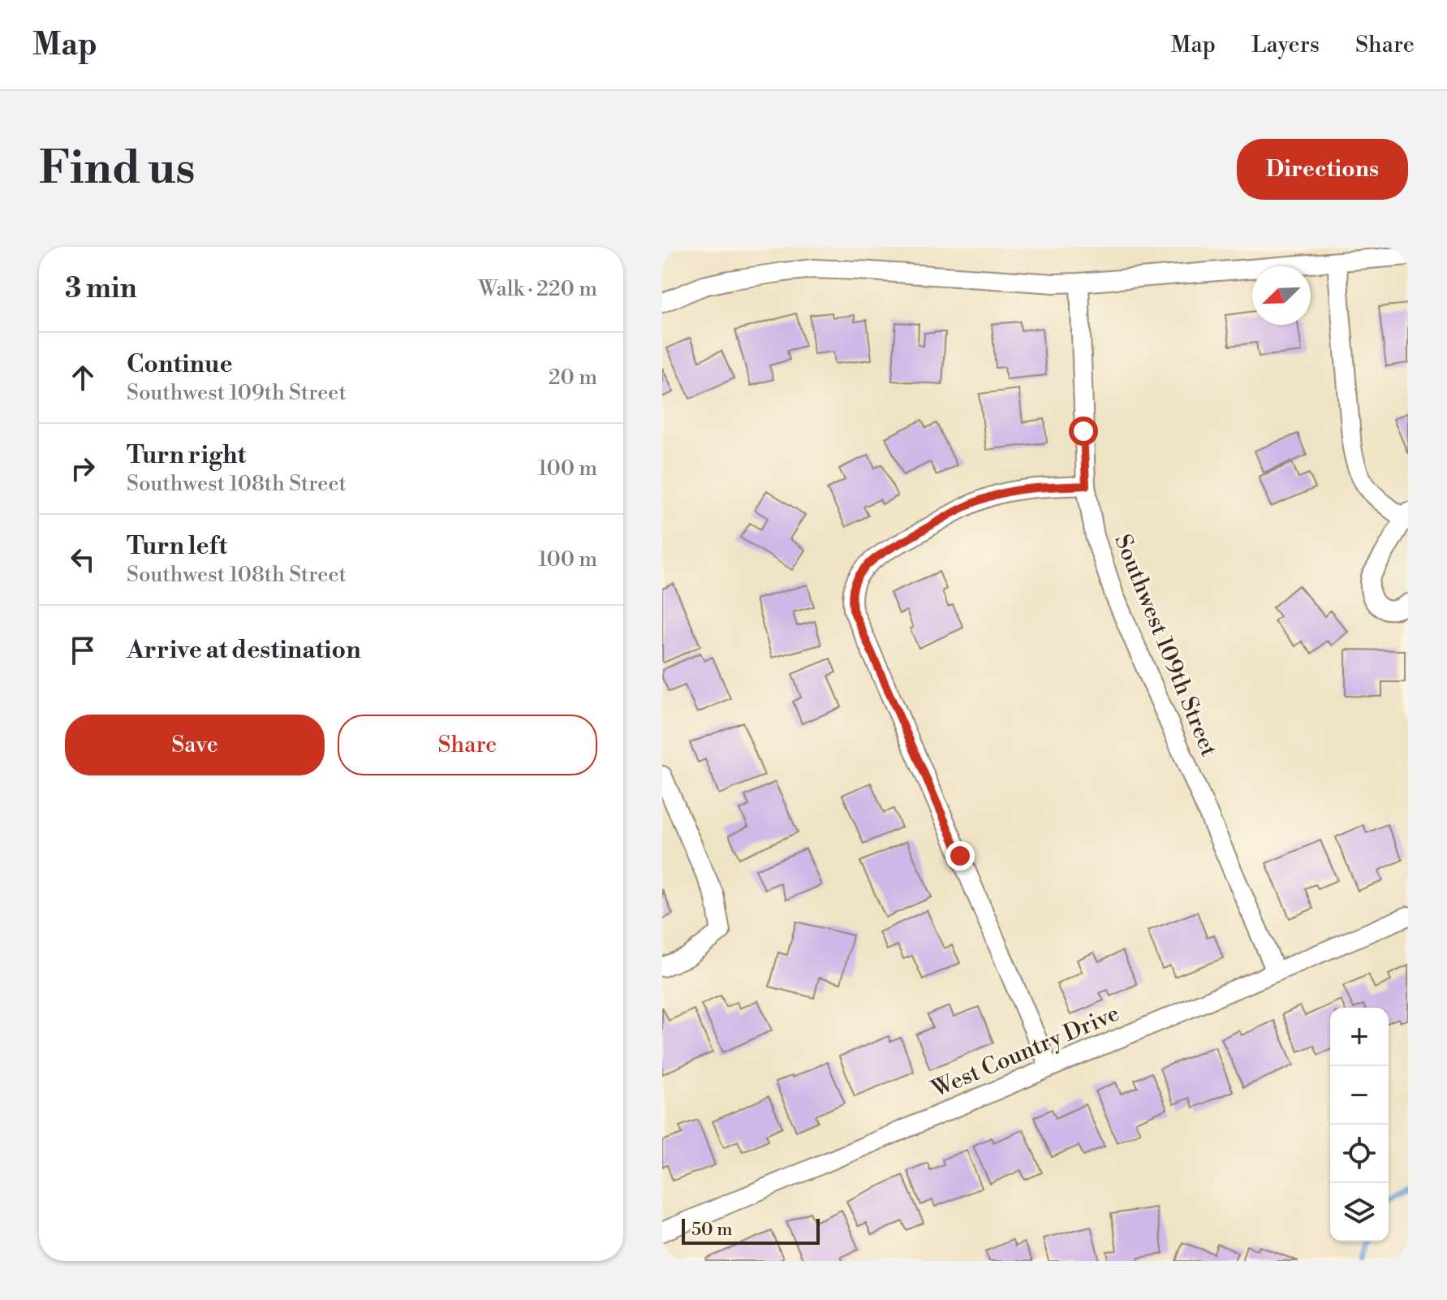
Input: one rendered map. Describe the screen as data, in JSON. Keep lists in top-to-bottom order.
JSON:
{
  "streets": {
    "street": ["Southwest 109th Street", "West Country Drive"]
  },
  "crossings": [
    ["Southwest 109th Street", "West Country Drive"]
  ],
  "scale_bar": "50 m",
  "north": "bottom left",
  "page": {
    "header": "Map",
    "nav": ["Map", "Layers", "Share"],
    "buttons": [
      "Directions",
      ["Save", "Share"]
    ],
    "title": "Find us",
    "heading": ["3 min", "Walk · 220 m"],
    "list": [
      ["Continue", "Southwest 109th Street", "20 m"],
      ["Turn right", "Southwest 108th Street", "100 m"],
      ["Turn left", "Southwest 108th Street", "100 m"],
      "Arrive at destination"
    ],
    "map_buttons": ["+", "−"],
    "scale": "50 m"
  }
}
